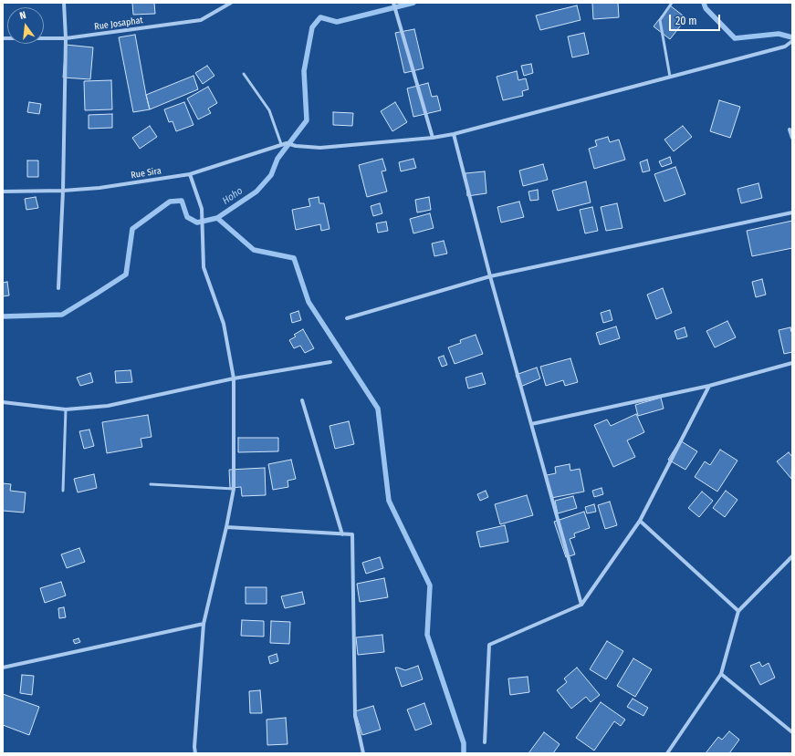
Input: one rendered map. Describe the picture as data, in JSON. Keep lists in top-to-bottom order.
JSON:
{
  "streets": {
    "street": ["Rue Josaphat", "Rue Sira"]
  },
  "water": ["Hoho"],
  "scale_bar": "20 m",
  "north": "top"
}
